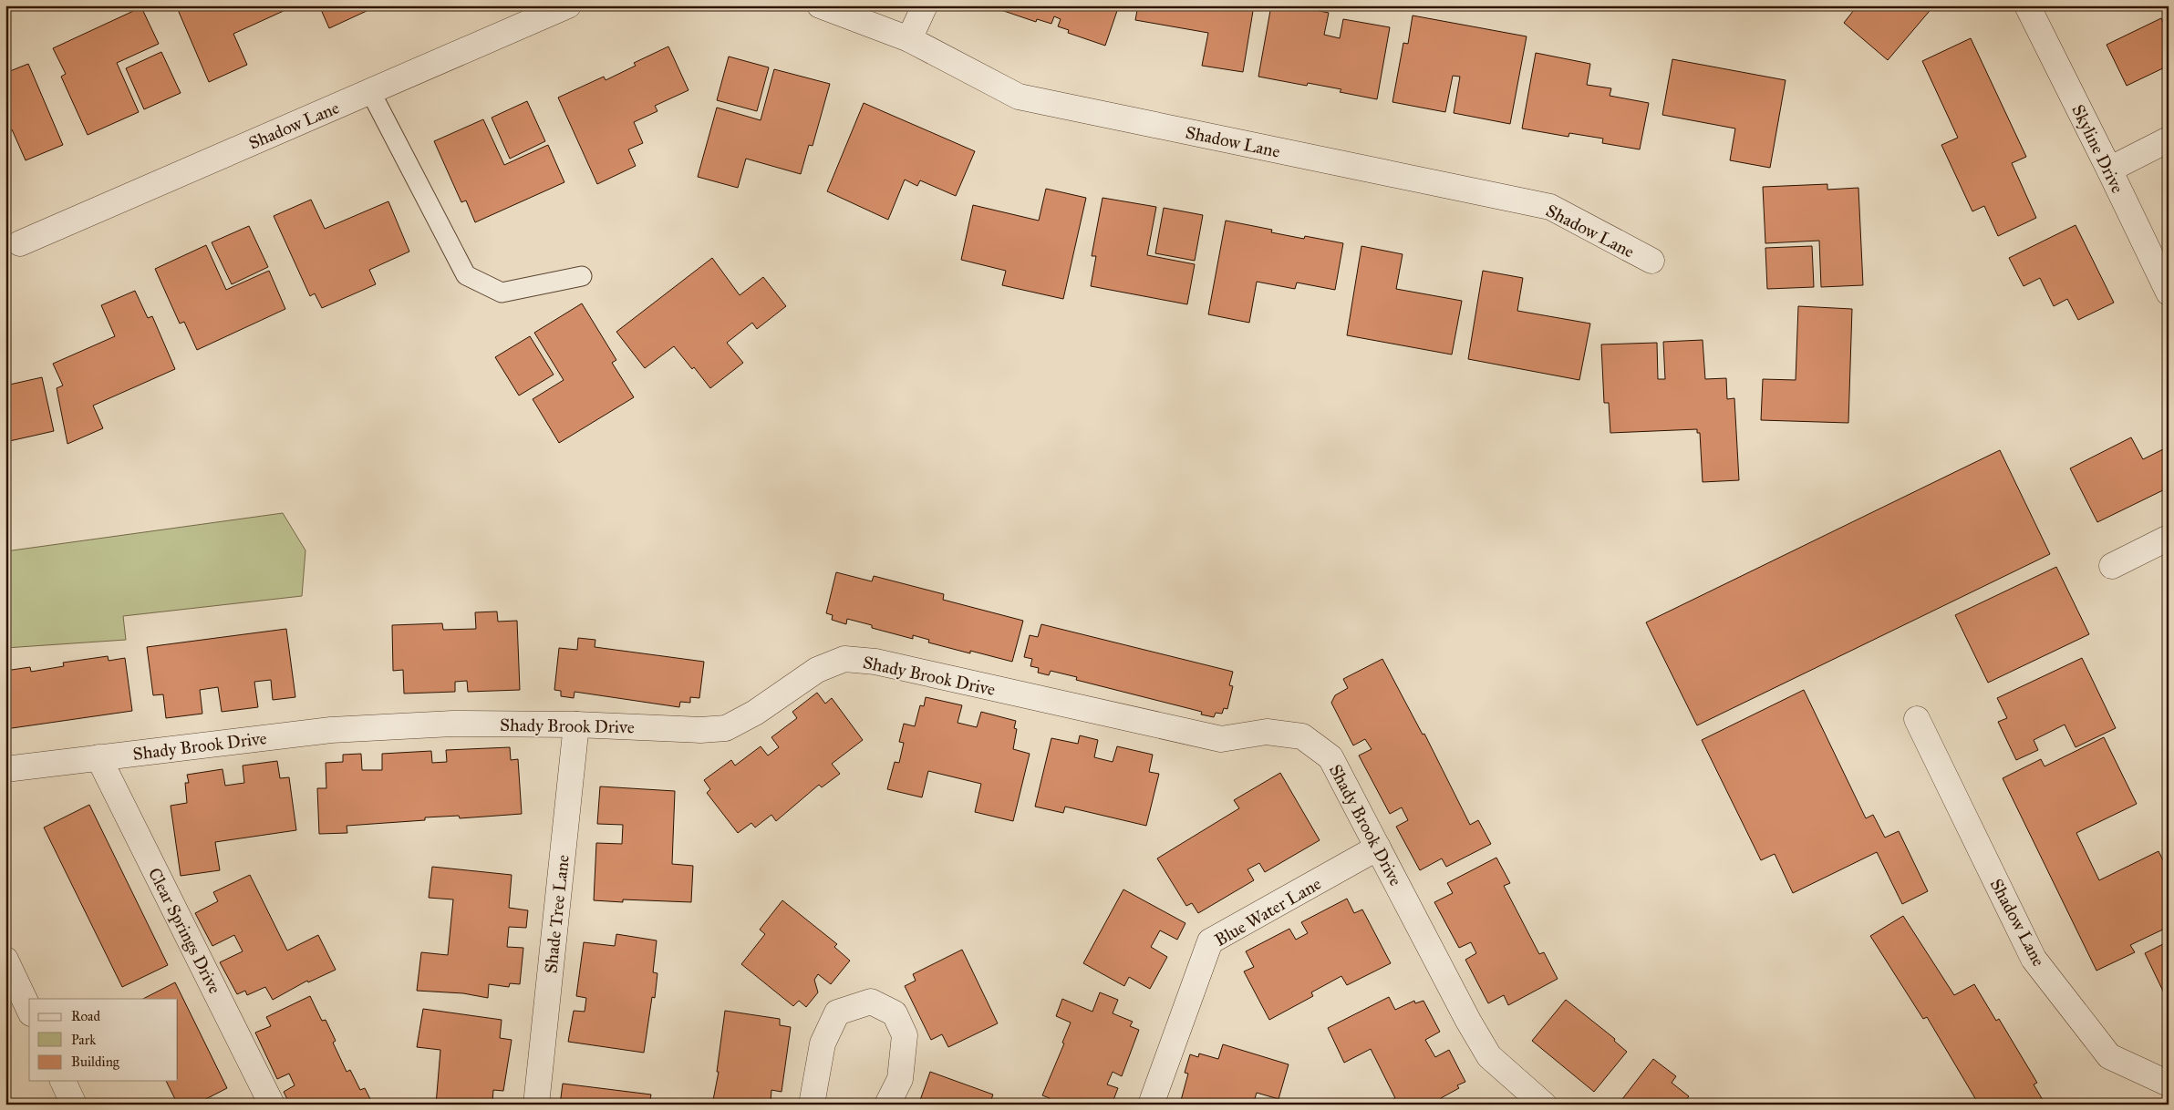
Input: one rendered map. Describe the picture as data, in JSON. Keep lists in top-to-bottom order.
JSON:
{
  "streets": {
    "street": [
      "Shadow Lane",
      "Skyline Drive",
      "Shady Brook Drive",
      "Blue Water Lane",
      "Shade Tree Lane",
      "Clear Springs Drive"
    ]
  },
  "crossings": [
    ["Shady Brook Drive", "Blue Water Lane"],
    ["Shady Brook Drive", "Shade Tree Lane"],
    ["Shady Brook Drive", "Clear Springs Drive"]
  ],
  "legend": ["Road", "Park", "Building"]
}
